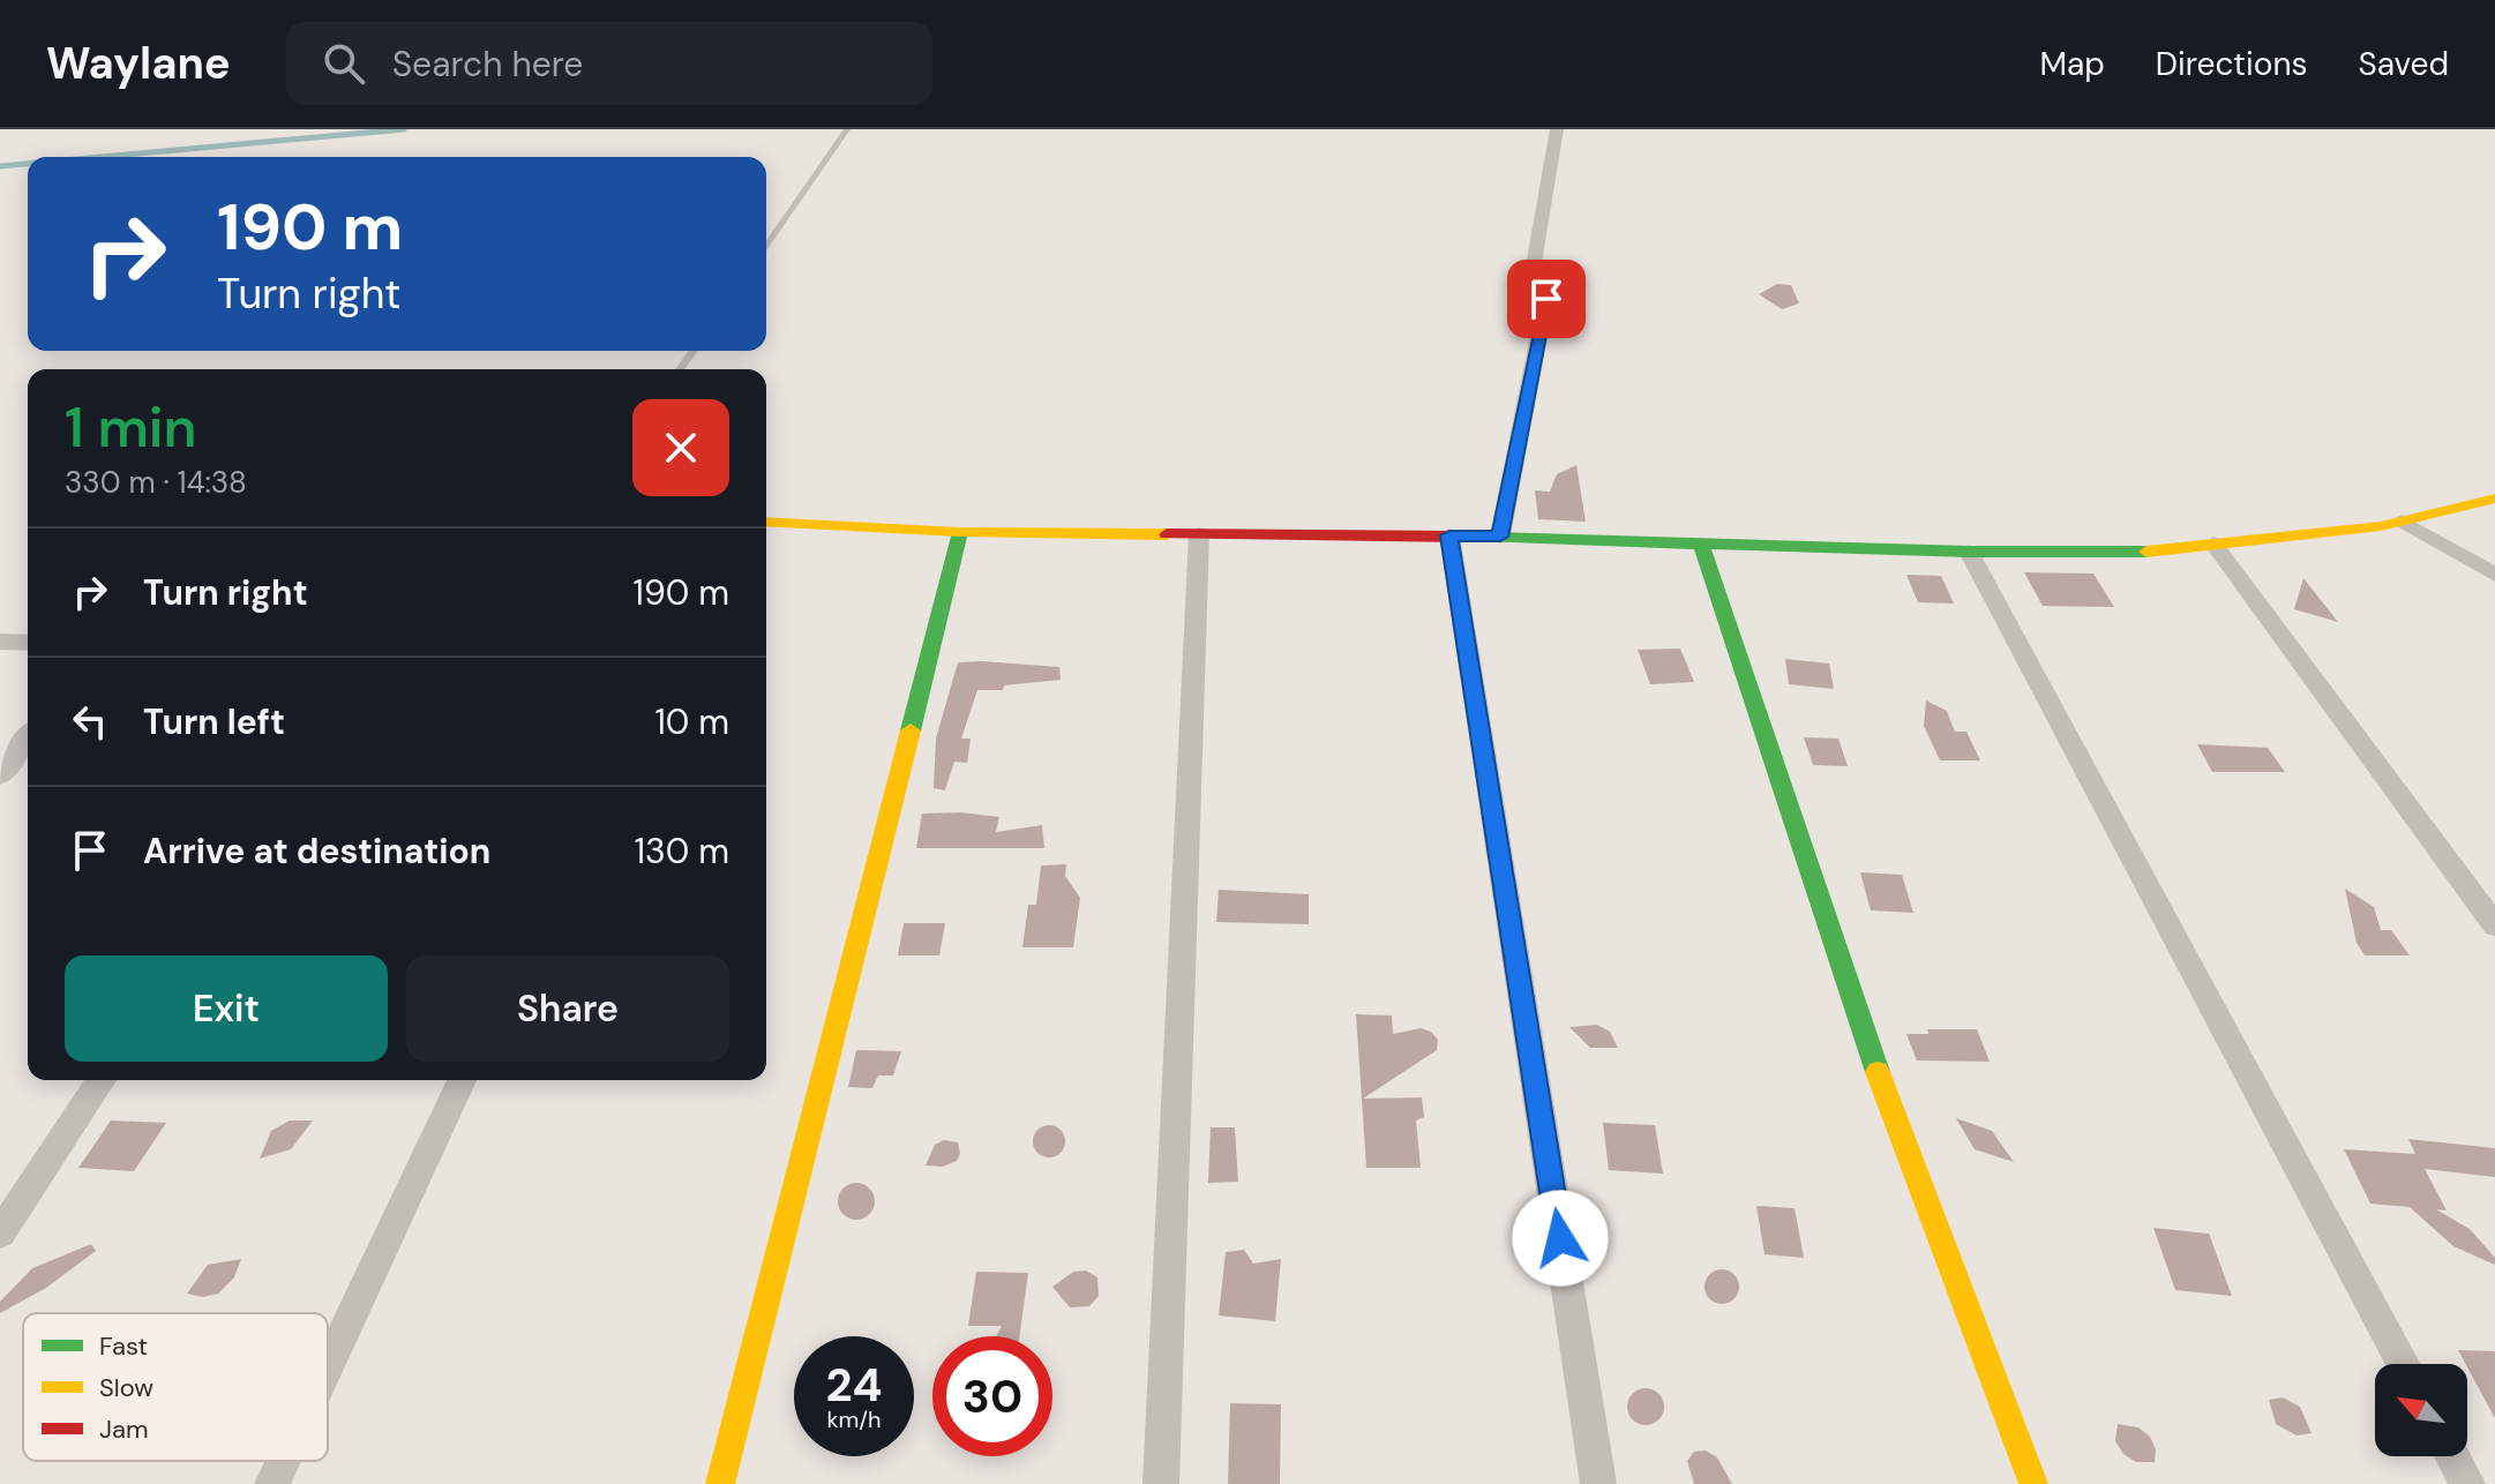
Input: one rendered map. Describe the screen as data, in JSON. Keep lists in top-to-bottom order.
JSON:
{
  "legend": ["Fast", "Slow", "Jam"],
  "north": "top left",
  "page": {
    "header": "Waylane",
    "search": "Search here",
    "nav": ["Map", "Directions", "Saved"],
    "turn": ["190 m", "Turn right"],
    "heading": ["1 min", "330 m · 14:38"],
    "list": [
      {
        "name": "Turn right",
        "value": "190 m"
      },
      {
        "name": "Turn left",
        "value": "10 m"
      },
      {
        "name": "Arrive at destination",
        "value": "130 m"
      }
    ],
    "buttons": ["Exit", "Share"],
    "speed": "24 km/h",
    "limit": "30"
  }
}
